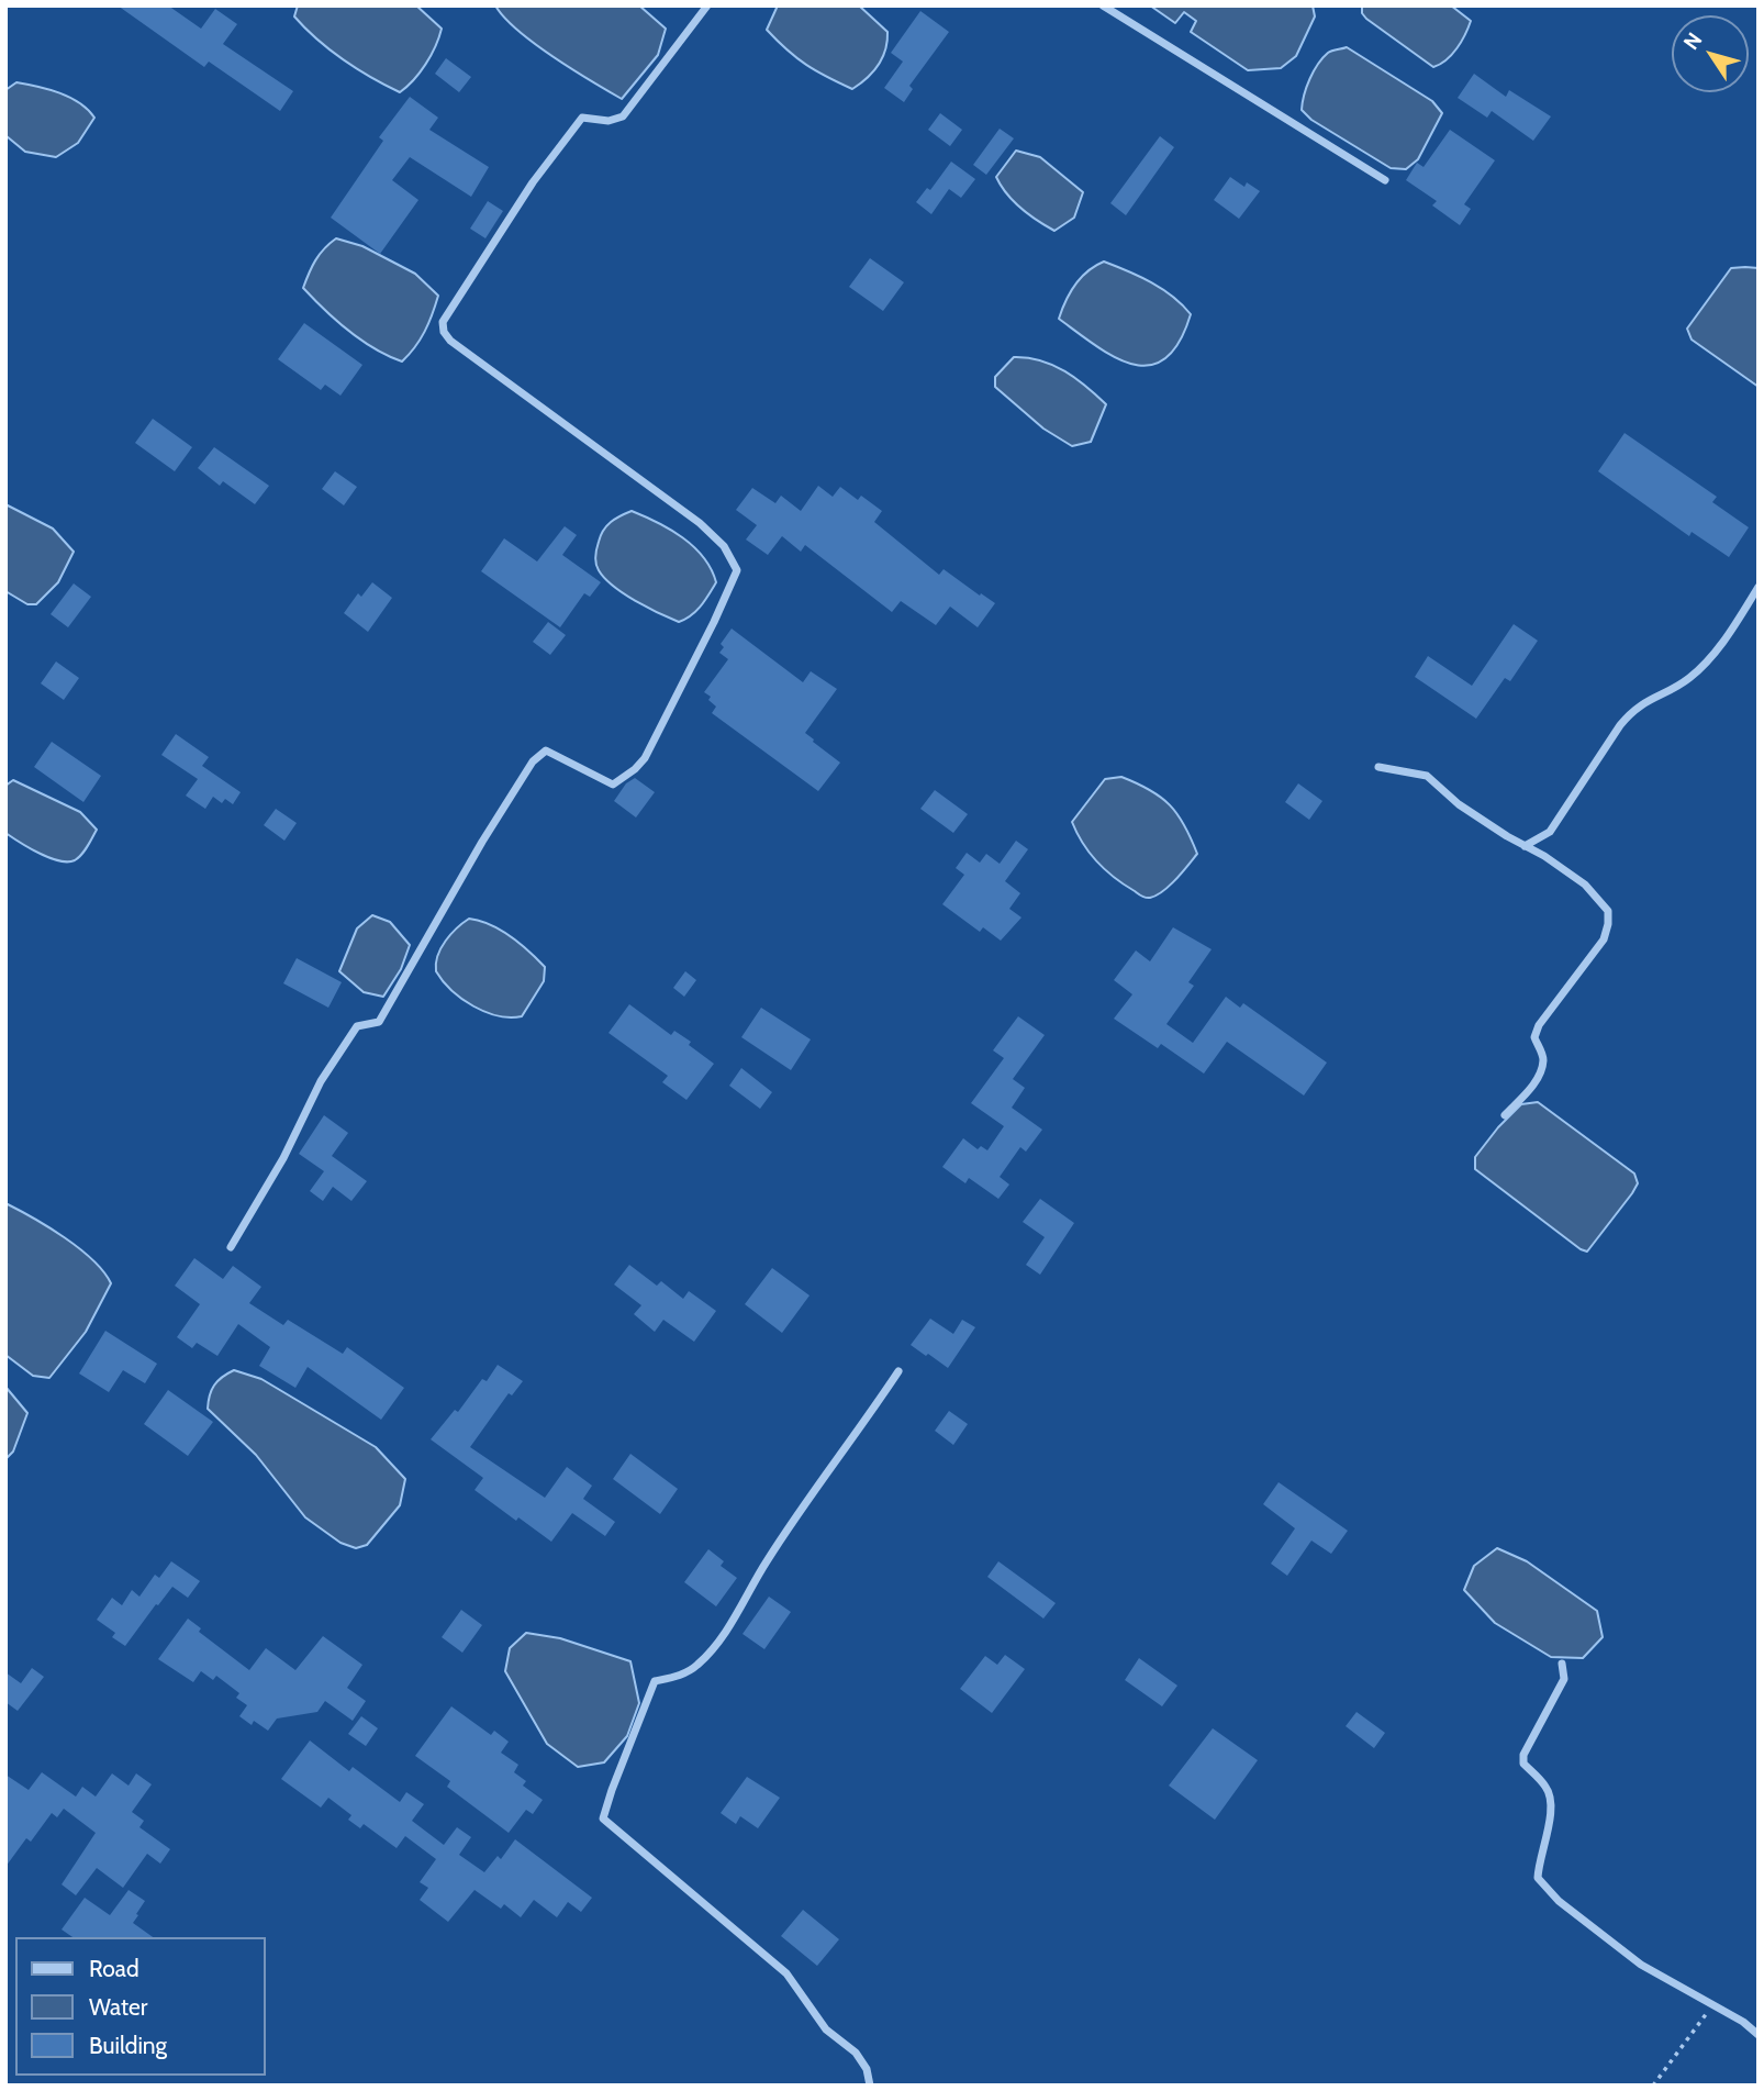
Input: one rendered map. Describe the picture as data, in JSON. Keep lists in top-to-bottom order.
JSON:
{
  "legend": ["Road", "Water", "Building"],
  "north": "top left"
}
